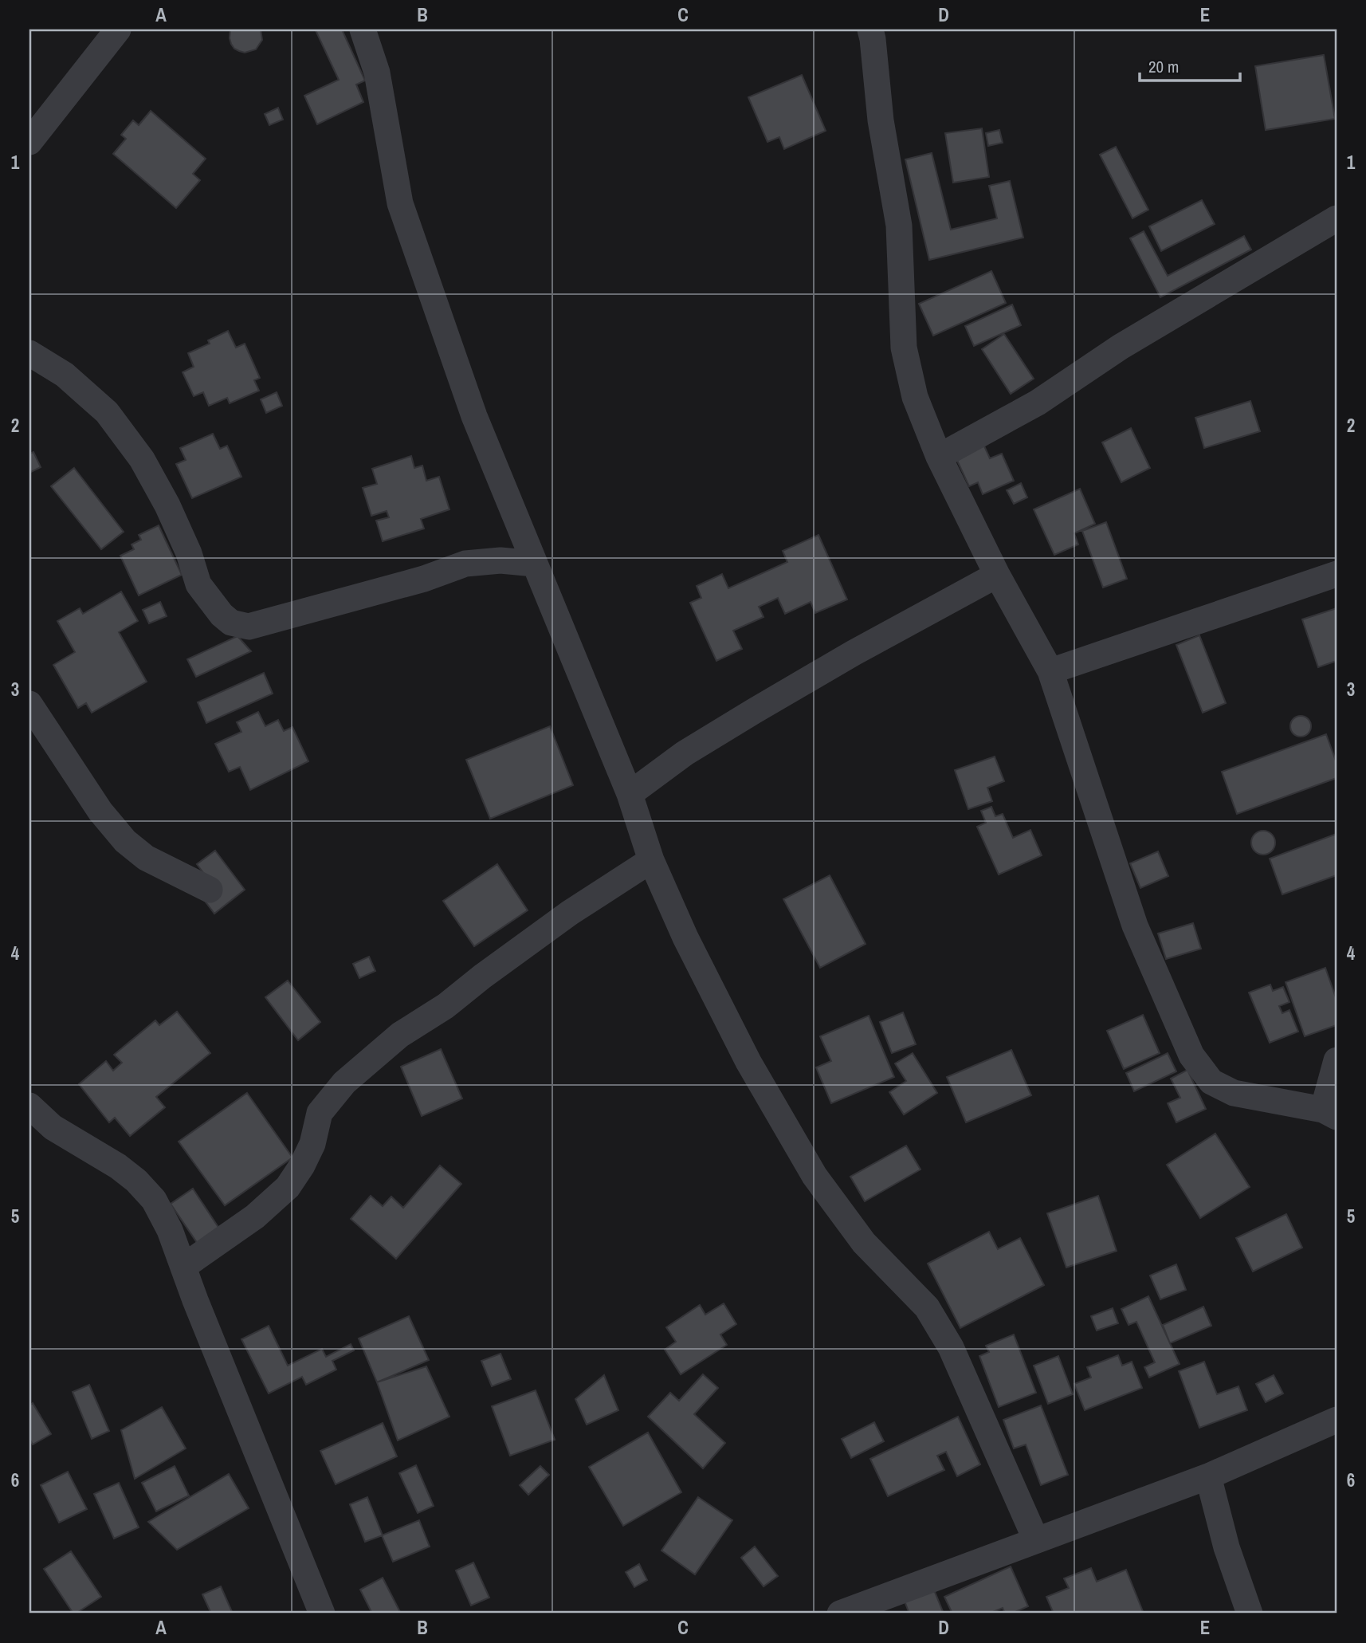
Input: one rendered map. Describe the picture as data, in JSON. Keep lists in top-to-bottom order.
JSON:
{
  "scale_bar": "20 m",
  "grid": {
    "columns": [
      "A",
      "B",
      "C",
      "D",
      "E"
    ],
    "rows": [
      "1",
      "2",
      "3",
      "4",
      "5",
      "6"
    ]
  }
}
